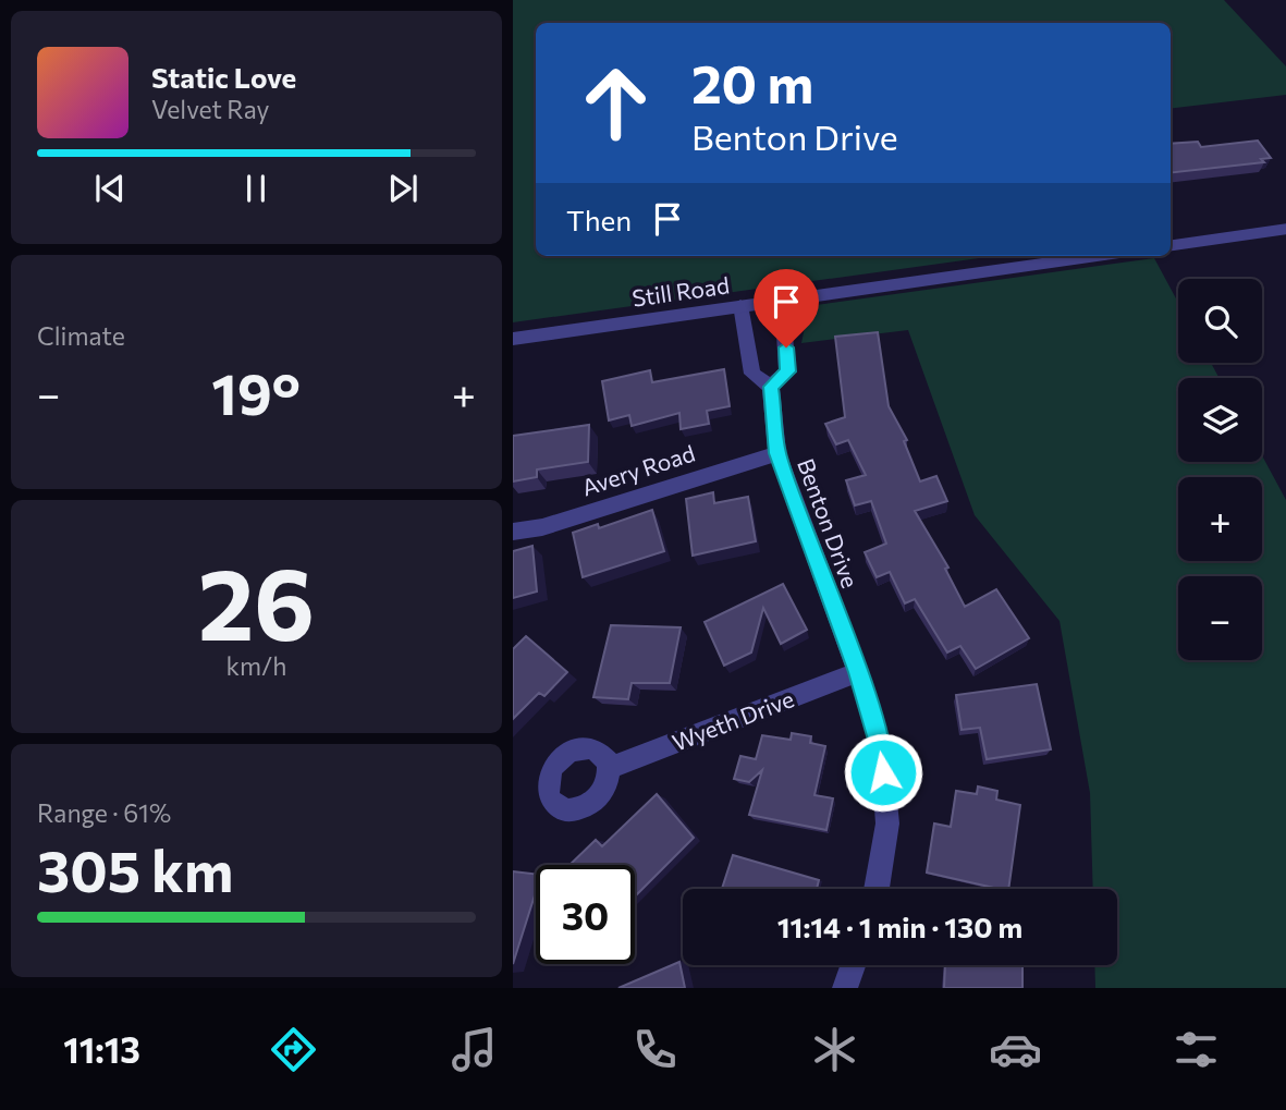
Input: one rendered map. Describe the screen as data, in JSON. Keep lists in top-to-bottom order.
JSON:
{
  "streets": {
    "street": [
      "Still Road",
      "Avery Road",
      "Benton Drive",
      "Wyeth Drive"
    ]
  },
  "crossings": [
    ["Avery Road", "Benton Drive"],
    ["Benton Drive", "Wyeth Drive"]
  ],
  "page": {
    "turn": ["20 m", "Benton Drive"],
    "song": ["Static Love", "Velvet Ray"],
    "then": "Then",
    "tile": [
      "Climate",
      ["26", "km/h"],
      ["Range · 61%", "305 km"]
    ],
    "map_buttons": ["+", "−"],
    "heat": ["−", "19°", "+"],
    "limit": "30",
    "trip": "11:14 · 1 min · 130 m",
    "tabs": "11:13"
  }
}
